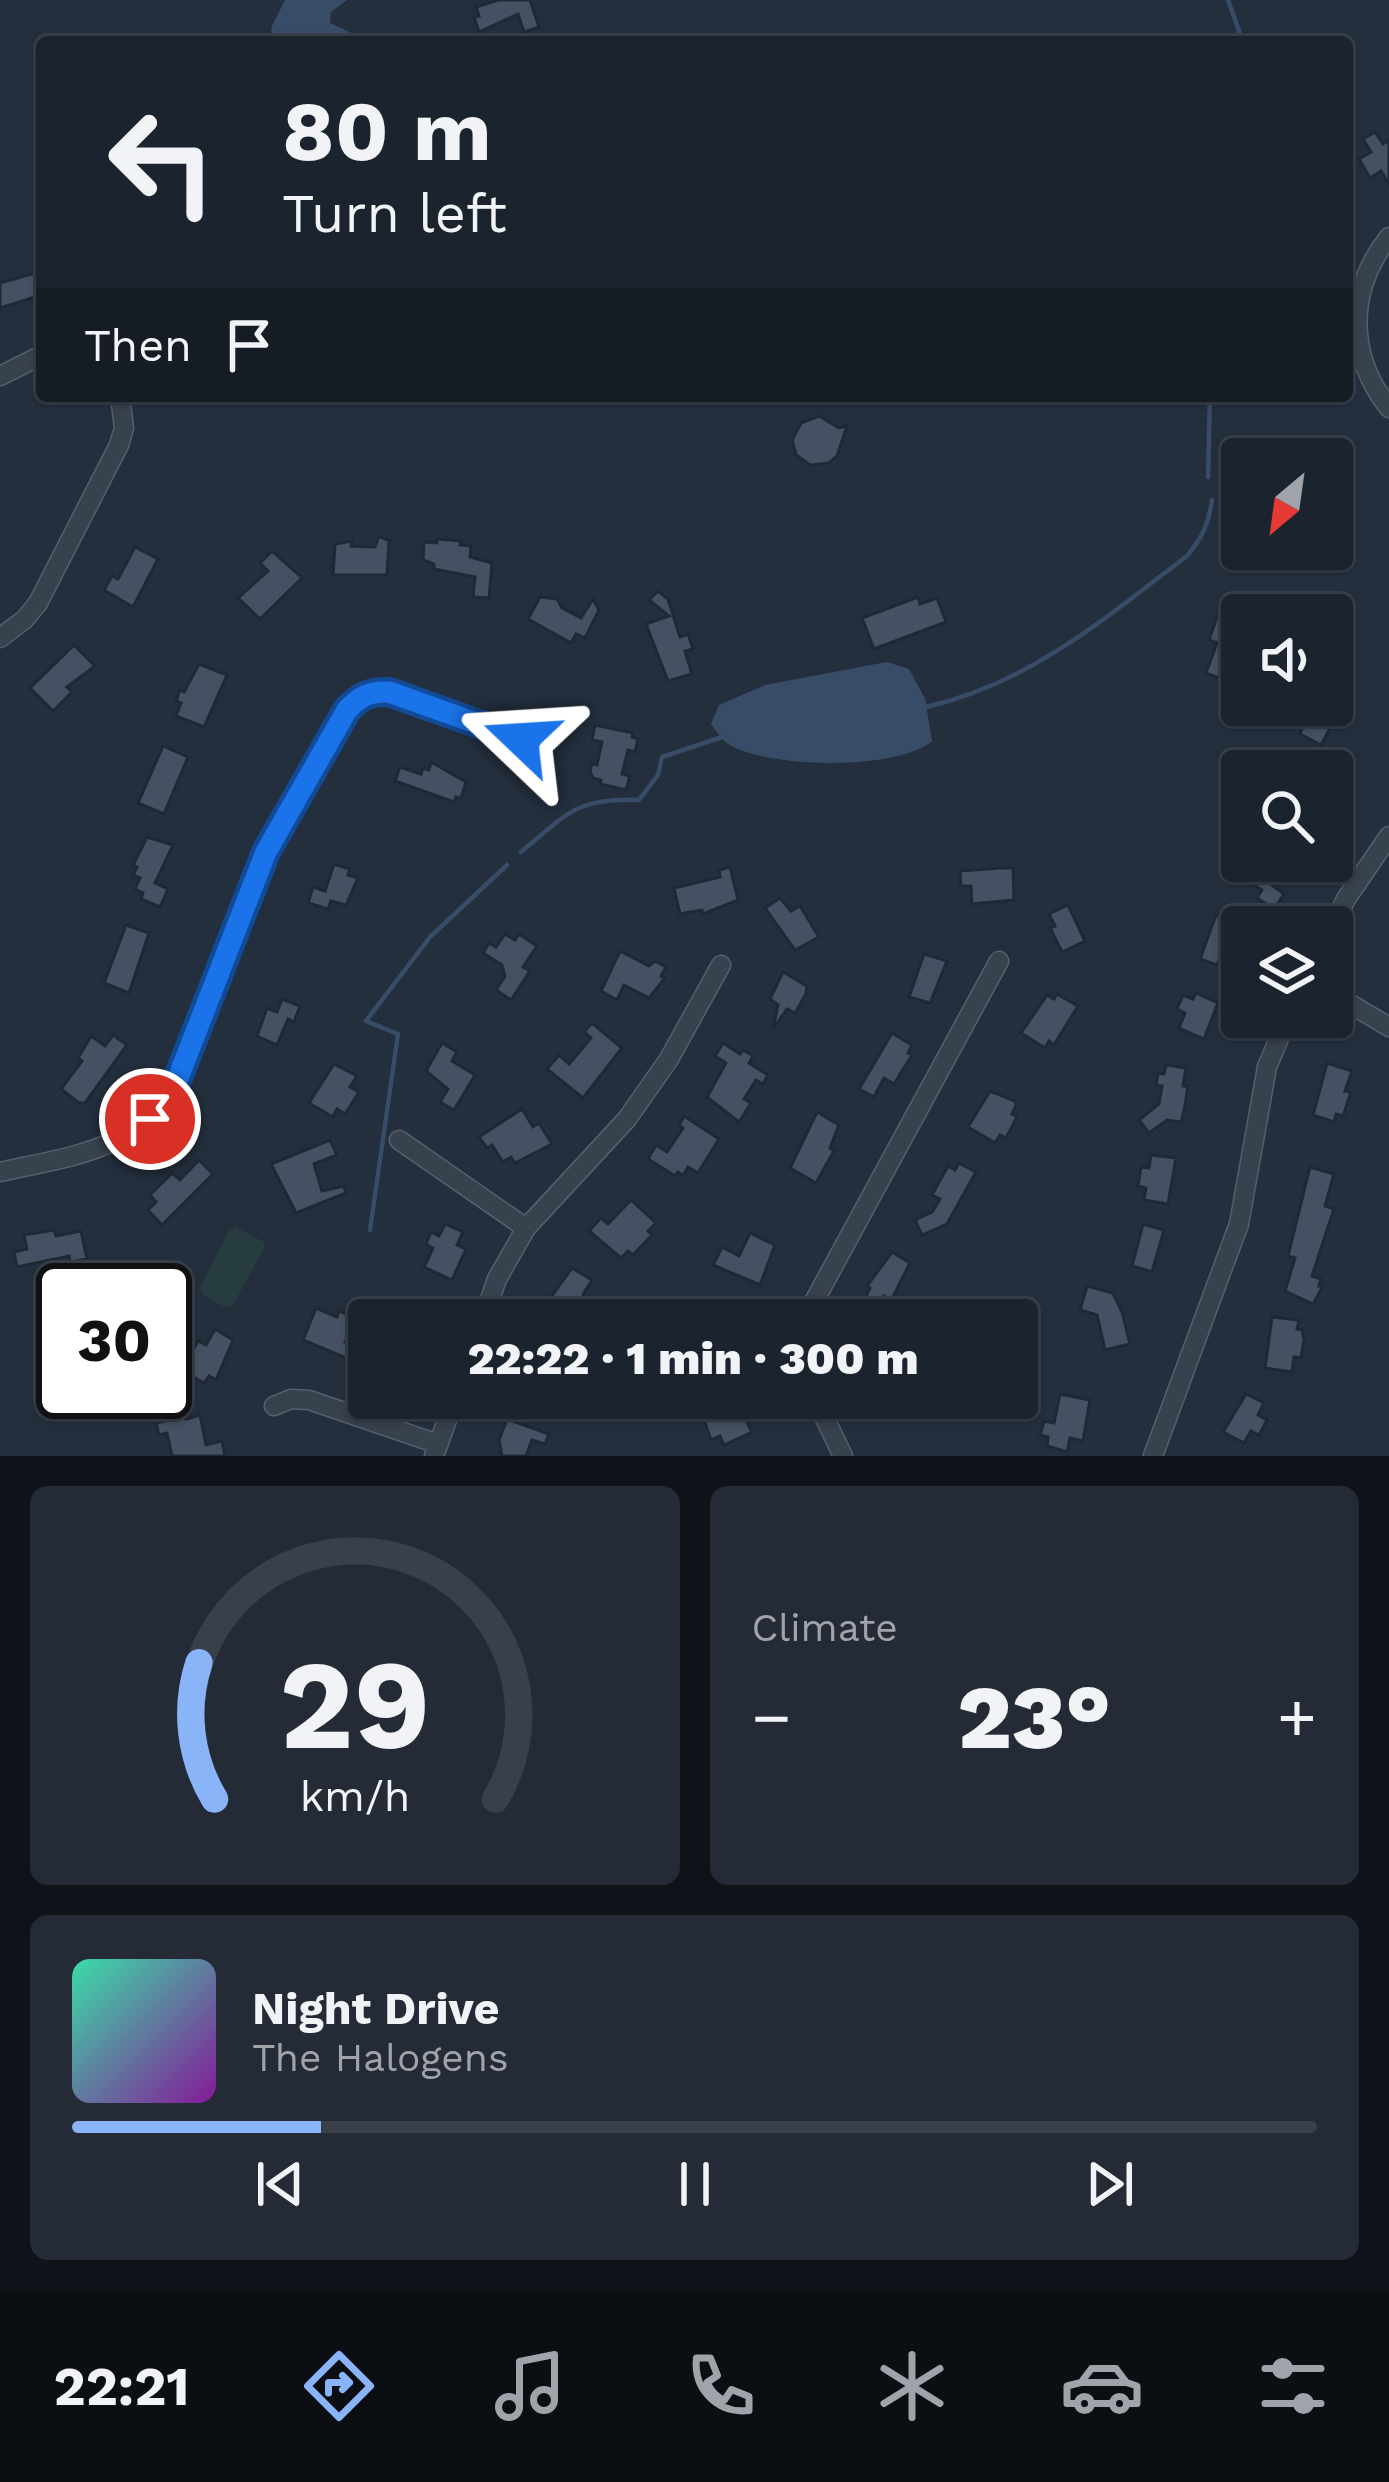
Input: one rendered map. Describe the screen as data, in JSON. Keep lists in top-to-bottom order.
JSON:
{
  "north": "bottom left",
  "page": {
    "turn": ["80 m", "Turn left"],
    "then": "Then",
    "limit": "30",
    "trip": "22:22 · 1 min · 300 m",
    "tile": "Climate",
    "heat": ["−", "23°", "+"],
    "song": ["Night Drive", "The Halogens"],
    "tabs": "22:21",
    "gauge": ["29", "km/h"]
  }
}
